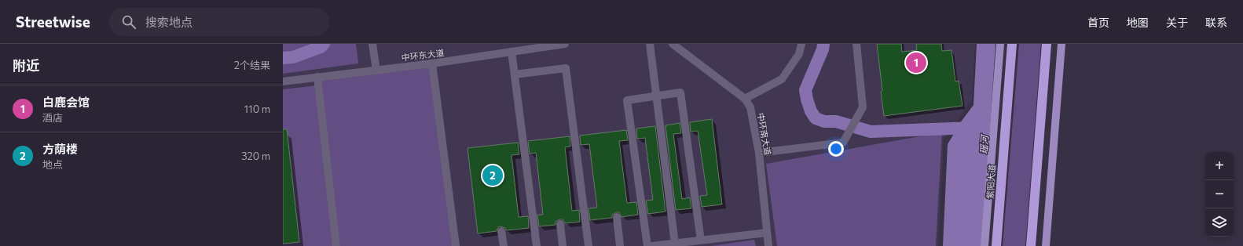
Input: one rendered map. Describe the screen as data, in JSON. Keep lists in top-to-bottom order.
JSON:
{
  "streets": {
    "highway": ["紫阳大道"],
    "street": ["中环东大道", "中环南大道"]
  },
  "water": ["瑶河"],
  "page": {
    "header": "Streetwise",
    "search": "搜索地点",
    "nav": [
      "首页",
      "地图",
      "关于",
      "联系"
    ],
    "heading": ["附近", "2个结果"],
    "pins": ["1", "2"],
    "list": [
      {
        "mark": "1",
        "name": "白鹿会馆",
        "note": "酒店",
        "value": "110 m"
      },
      {
        "mark": "2",
        "name": "方荫楼",
        "note": "地点",
        "value": "320 m"
      }
    ],
    "map_buttons": ["+", "−"]
  }
}
